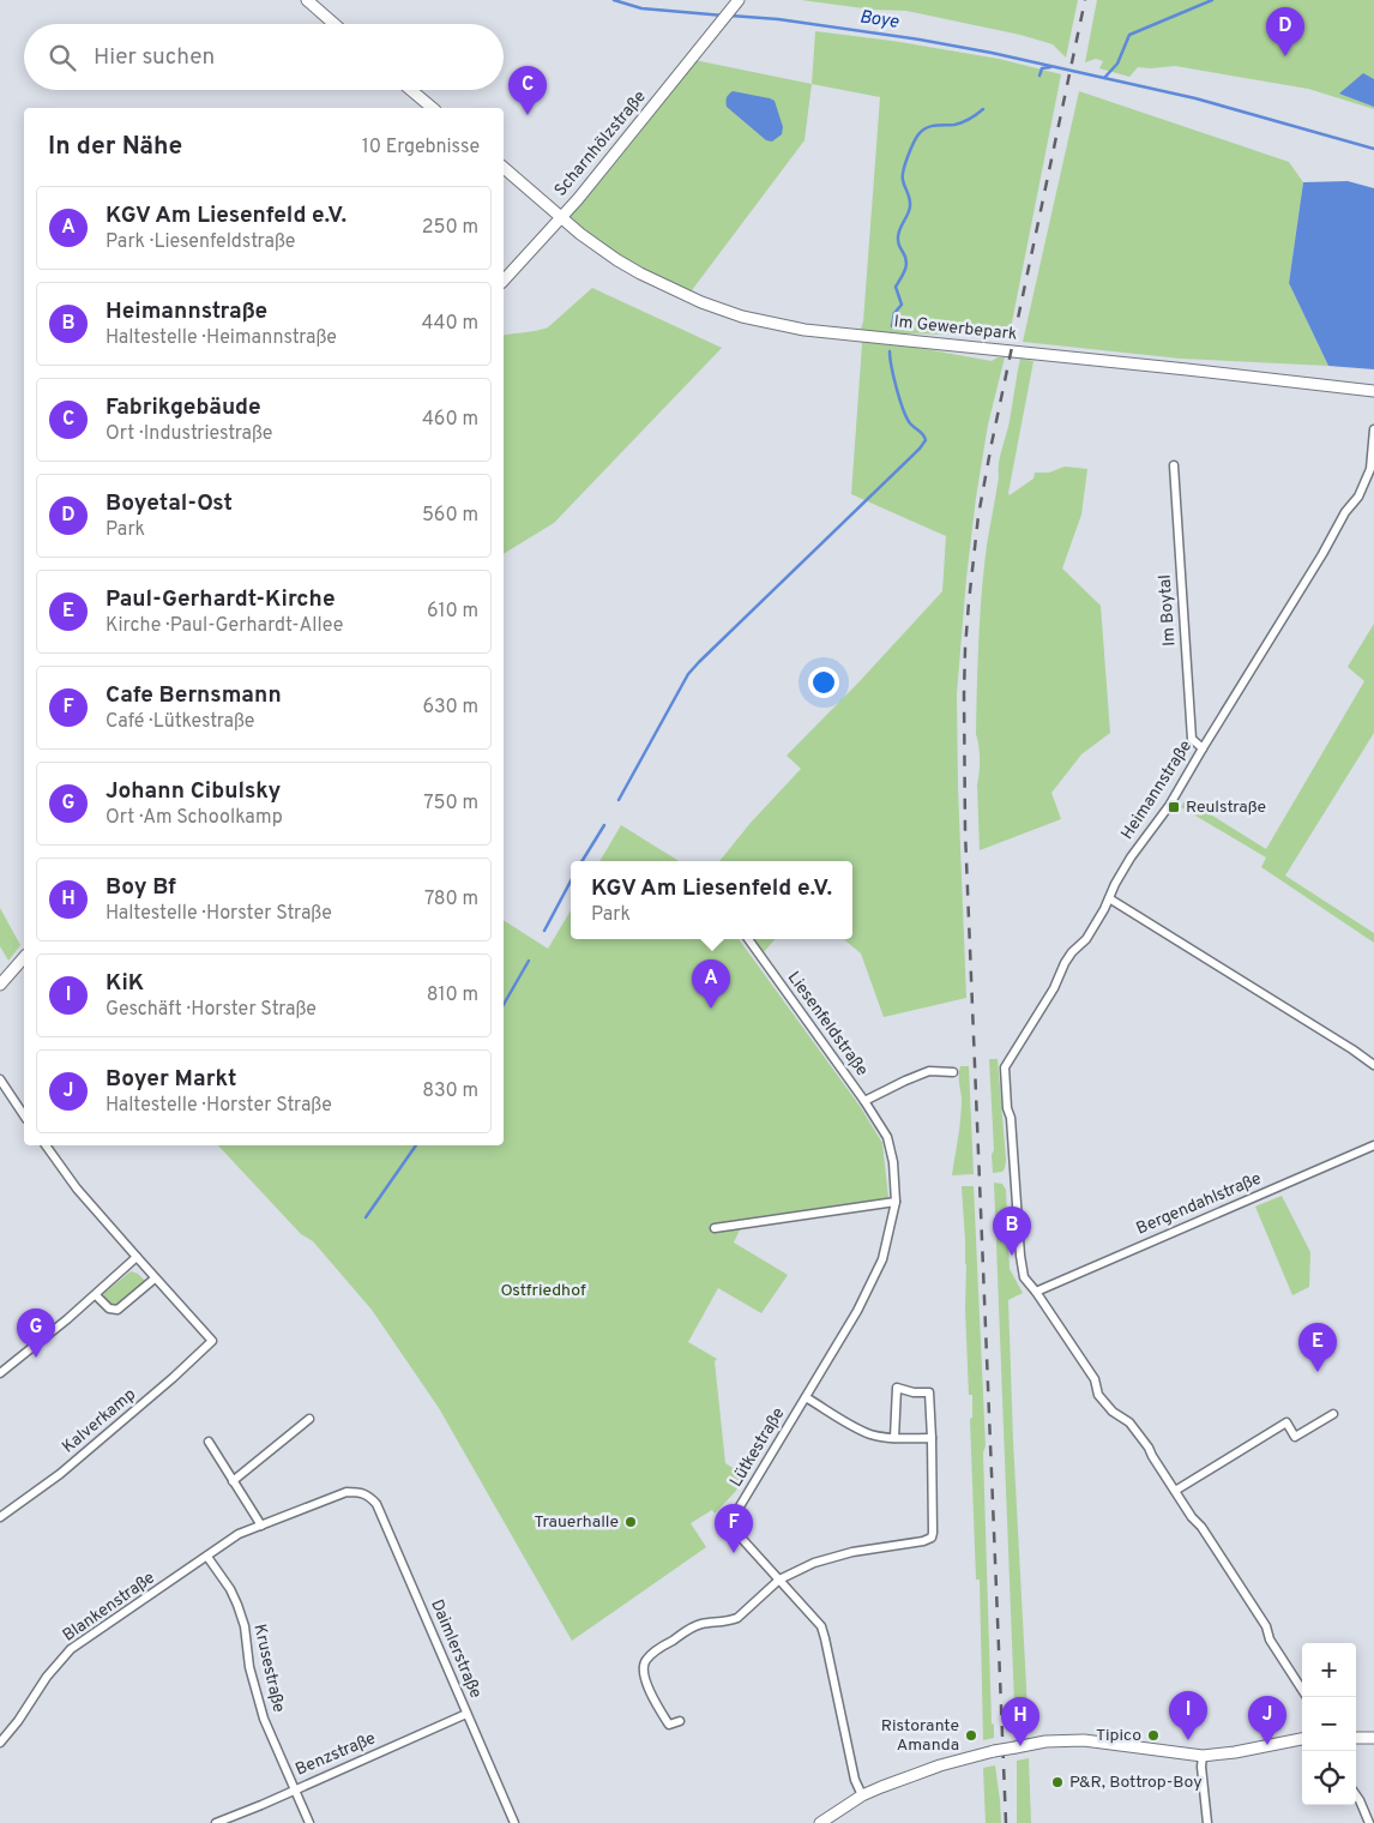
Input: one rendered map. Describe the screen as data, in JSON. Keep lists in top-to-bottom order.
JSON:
{
  "streets": {
    "street": [
      "Scharnhölzstraße",
      "Im Gewerbepark",
      "Im Boytal",
      "Heimannstraße",
      "Liesenfeldstraße",
      "Bergendahlstraße",
      "Kalverkamp",
      "Lütkestraße",
      "Blankenstraße",
      "Daimlerstraße",
      "Krusestraße",
      "Benzstraße"
    ]
  },
  "crossings": [
    ["Scharnhölzstraße", "Im Gewerbepark"],
    ["Im Boytal", "Heimannstraße"],
    ["Heimannstraße", "Bergendahlstraße"],
    ["Liesenfeldstraße", "Lütkestraße"],
    ["Blankenstraße", "Daimlerstraße"],
    ["Blankenstraße", "Krusestraße"],
    ["Daimlerstraße", "Benzstraße"],
    ["Krusestraße", "Benzstraße"]
  ],
  "water": ["Boye"],
  "parks": ["Ostfriedhof"],
  "places": {
    "transit": ["Reulstraße"],
    "other": [
      "Trauerhalle",
      "Ristorante Amanda",
      "Tipico",
      "P&R, Bottrop-Boy"
    ]
  },
  "page": {
    "pins": [
      "D",
      "C",
      "A",
      "B",
      "G",
      "E",
      "F",
      "I",
      "J",
      "H"
    ],
    "search": "Hier suchen",
    "heading": ["In der Nähe", "10 Ergebnisse"],
    "list": [
      {
        "mark": "A",
        "name": "KGV Am Liesenfeld e.V.",
        "note": "Park · Liesenfeldstraße",
        "value": "250 m"
      },
      {
        "mark": "B",
        "name": "Heimannstraße",
        "note": "Haltestelle · Heimannstraße",
        "value": "440 m"
      },
      {
        "mark": "C",
        "name": "Fabrikgebäude",
        "note": "Ort · Industriestraße",
        "value": "460 m"
      },
      {
        "mark": "D",
        "name": "Boyetal-Ost",
        "note": "Park",
        "value": "560 m"
      },
      {
        "mark": "E",
        "name": "Paul-Gerhardt-Kirche",
        "note": "Kirche · Paul-Gerhardt-Allee",
        "value": "610 m"
      },
      {
        "mark": "F",
        "name": "Cafe Bernsmann",
        "note": "Café · Lütkestraße",
        "value": "630 m"
      },
      {
        "mark": "G",
        "name": "Johann Cibulsky",
        "note": "Ort · Am Schoolkamp",
        "value": "750 m"
      },
      {
        "mark": "H",
        "name": "Boy Bf",
        "note": "Haltestelle · Horster Straße",
        "value": "780 m"
      },
      {
        "mark": "I",
        "name": "KiK",
        "note": "Geschäft · Horster Straße",
        "value": "810 m"
      },
      {
        "mark": "J",
        "name": "Boyer Markt",
        "note": "Haltestelle · Horster Straße",
        "value": "830 m"
      }
    ],
    "popup": ["KGV Am Liesenfeld e.V.", "Park"],
    "map_buttons": ["+", "−"]
  }
}
